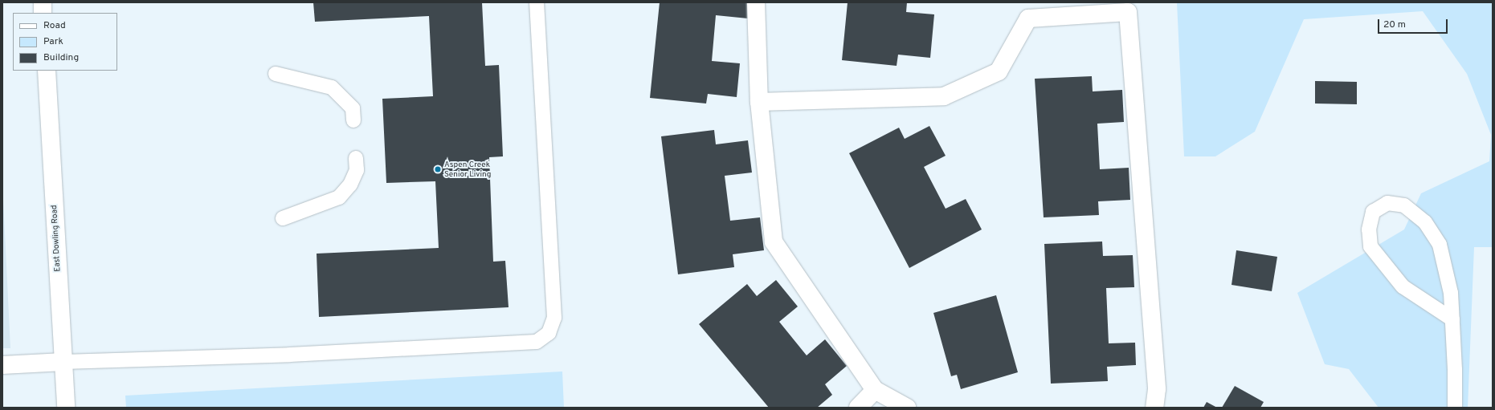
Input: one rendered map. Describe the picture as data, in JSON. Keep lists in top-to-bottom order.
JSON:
{
  "streets": {
    "street": ["East Dowling Road"]
  },
  "places": ["Aspen Creek Senior Living"],
  "legend": ["Road", "Park", "Building"],
  "scale_bar": "20 m"
}
